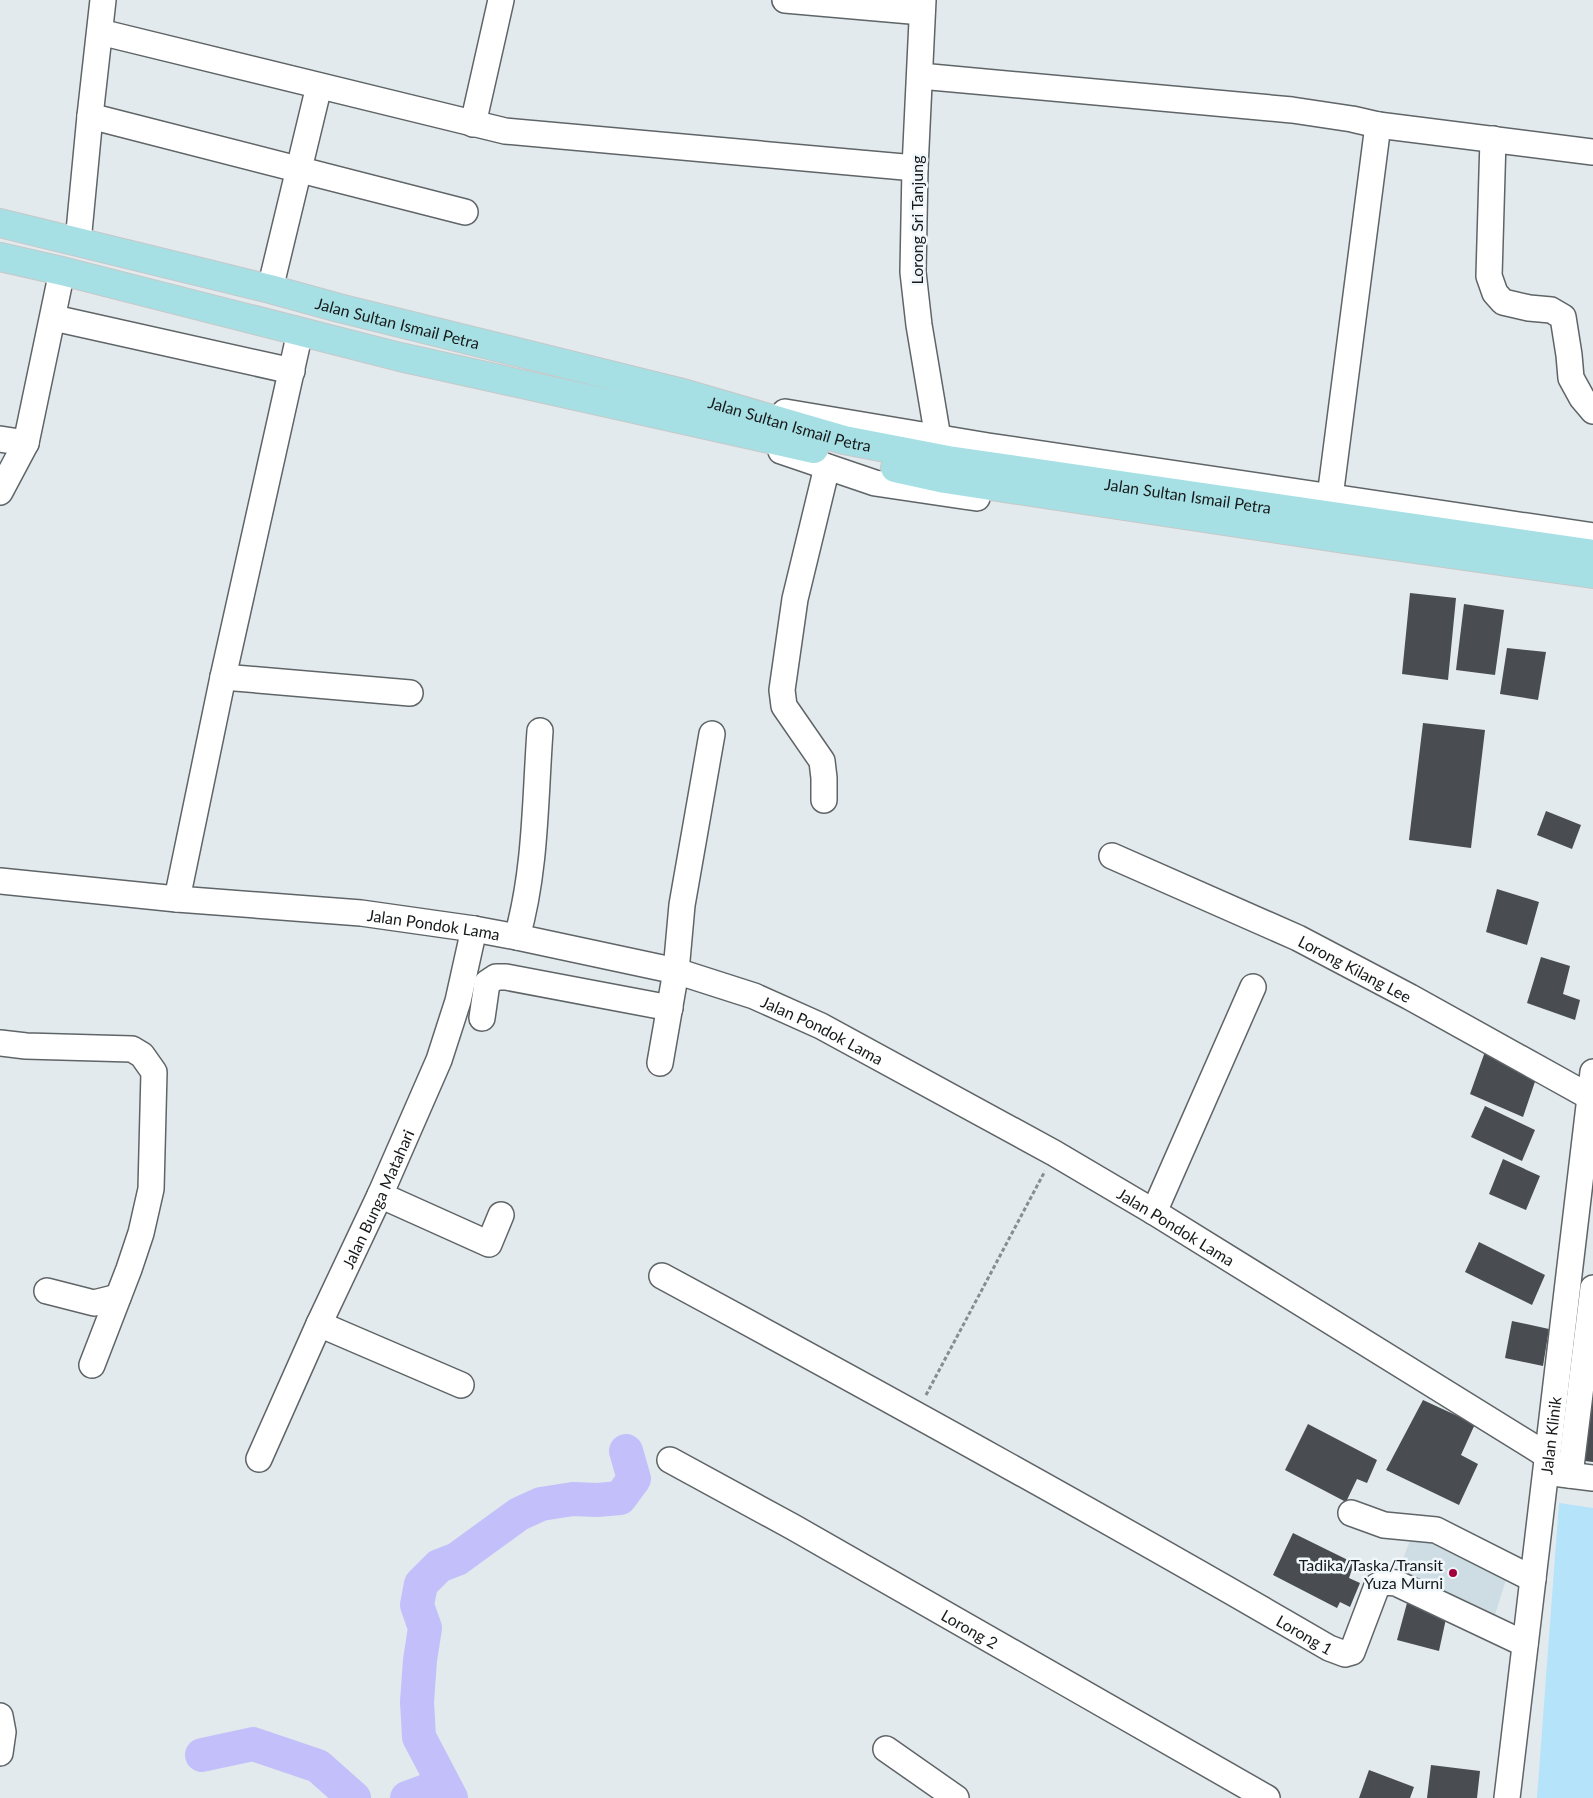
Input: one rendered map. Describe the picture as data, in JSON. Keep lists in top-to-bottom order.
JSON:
{
  "streets": {
    "main road": ["Jalan Sultan Ismail Petra"],
    "street": [
      "Lorong Sri Tanjung",
      "Jalan Pondok Lama",
      "Lorong Kilang Lee",
      "Jalan Bunga Matahari",
      "Jalan Klinik",
      "Lorong 2",
      "Lorong 1"
    ]
  },
  "crossings": [
    ["Lorong Sri Tanjung", "Jalan Sultan Ismail Petra"],
    ["Jalan Pondok Lama", "Jalan Bunga Matahari"],
    ["Jalan Pondok Lama", "Jalan Klinik"],
    ["Lorong Kilang Lee", "Jalan Klinik"],
    ["Jalan Klinik", "Lorong 1"]
  ],
  "places": ["Tadika/Taska/Transit Yuza Murni"]
}
